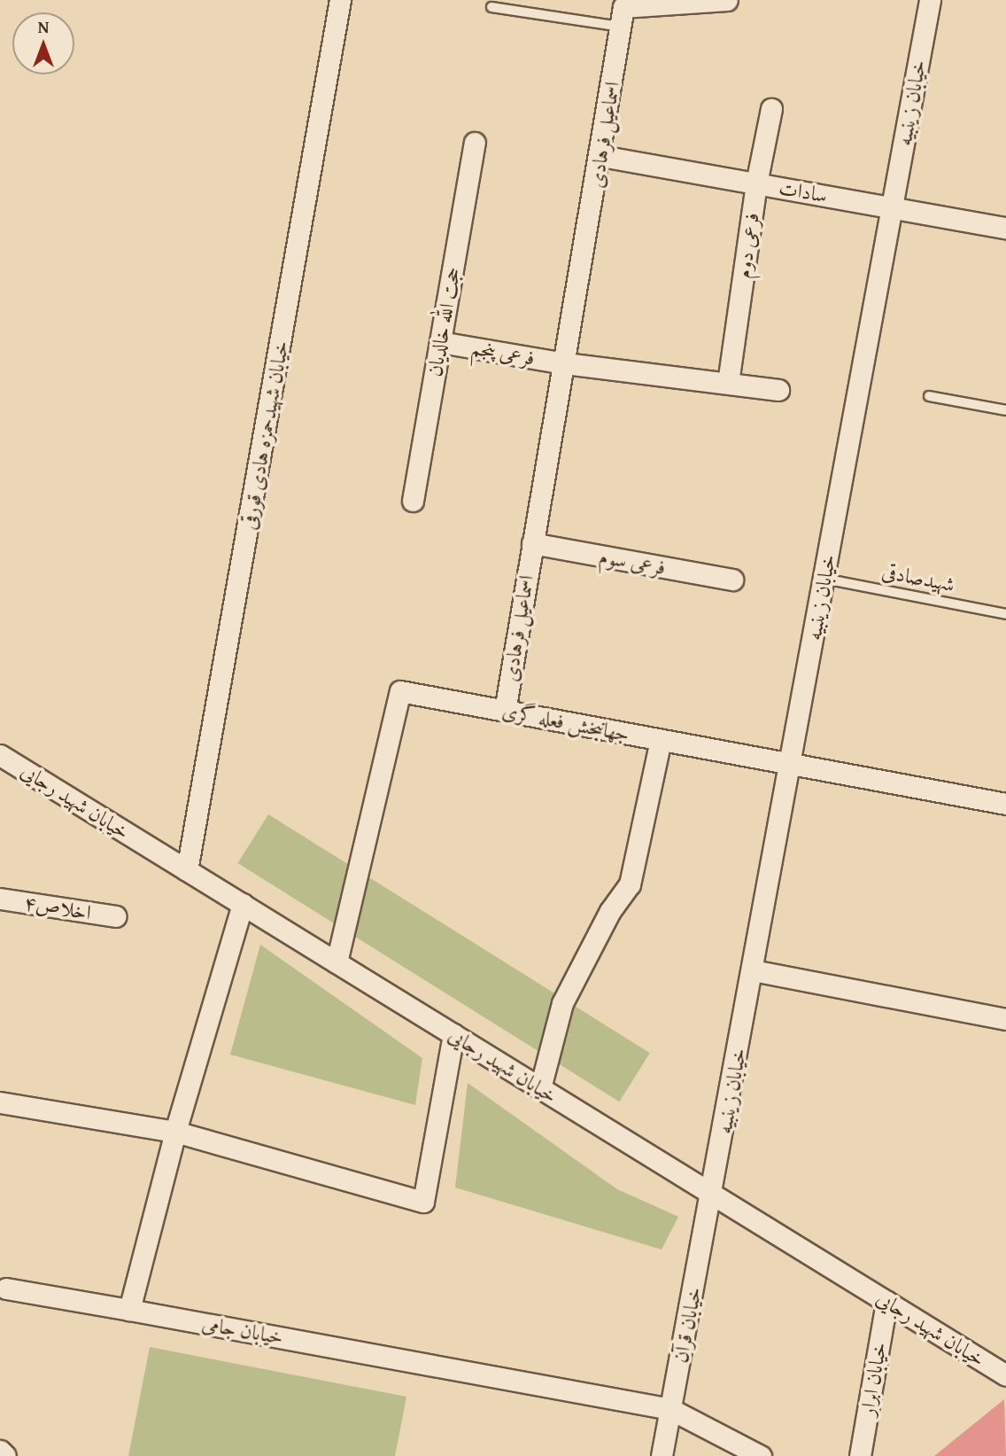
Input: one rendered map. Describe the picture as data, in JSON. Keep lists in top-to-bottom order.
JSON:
{
  "streets": {
    "street": [
      "خیابان زینبیه",
      "اسماعیل فرهادی",
      "سادات",
      "فرعی دوم",
      "حجت الله خالدیان",
      "فرعی پنجم",
      "خیابان شهیدحمزه هادی قورقی",
      "فرعی سوم",
      "جهانبخش فعله گری",
      "خیابان شهید رجایی",
      "اخلاص۴",
      "خیابان قرآن",
      "خیابان جامی",
      "خیابان ابرار"
    ],
    "lane": ["شهیدصادقی"]
  },
  "crossings": [
    ["خیابان زینبیه", "سادات"],
    ["خیابان زینبیه", "شهیدصادقی"],
    ["خیابان زینبیه", "جهانبخش فعله گری"],
    ["خیابان زینبیه", "خیابان شهید رجایی"],
    ["خیابان زینبیه", "خیابان قرآن"],
    ["اسماعیل فرهادی", "سادات"],
    ["اسماعیل فرهادی", "فرعی پنجم"],
    ["اسماعیل فرهادی", "فرعی سوم"],
    ["اسماعیل فرهادی", "جهانبخش فعله گری"],
    ["سادات", "فرعی دوم"],
    ["حجت الله خالدیان", "فرعی پنجم"],
    ["خیابان شهیدحمزه هادی قورقی", "خیابان شهید رجایی"],
    ["جهانبخش فعله گری", "خیابان شهید رجایی"],
    ["خیابان شهید رجایی", "خیابان قرآن"],
    ["خیابان شهید رجایی", "خیابان ابرار"],
    ["خیابان قرآن", "خیابان جامی"]
  ],
  "north": "top"
}
